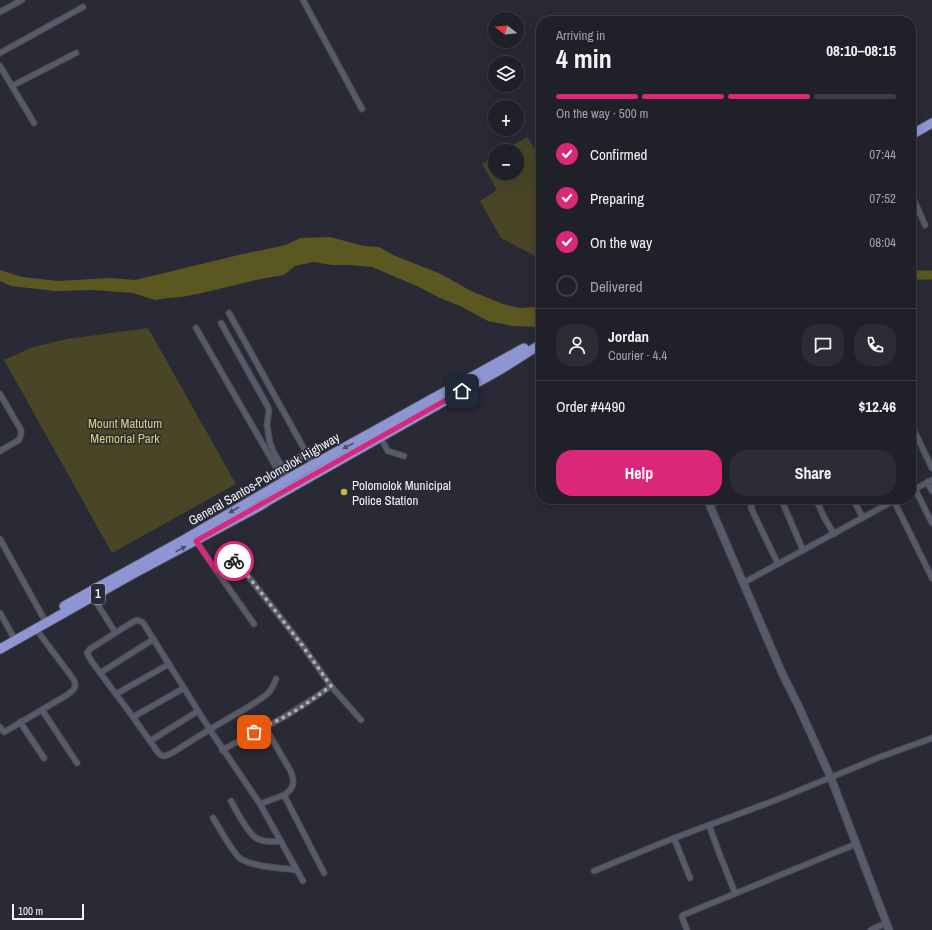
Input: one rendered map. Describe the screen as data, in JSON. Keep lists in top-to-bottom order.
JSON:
{
  "streets": {
    "highway": ["General Santos-Polomolok Highway", "1"]
  },
  "parks": ["Mount Matutum Memorial Park"],
  "places": ["Polomolok Municipal Police Station"],
  "scale_bar": "100 m",
  "north": "left",
  "page": {
    "map_buttons": ["+", "−"],
    "heading": ["4 min", "Arriving in", "08:10–08:15"],
    "panel": [
      "Jordan",
      "Courier · 4.4",
      "Order #4490",
      "$12.46"
    ],
    "bar": "On the way · 500 m",
    "list": [
      ["Confirmed", "07:44"],
      ["Preparing", "07:52"],
      ["On the way", "08:04"],
      "Delivered"
    ],
    "buttons": ["Help", "Share"],
    "scale": "100 m"
  }
}
